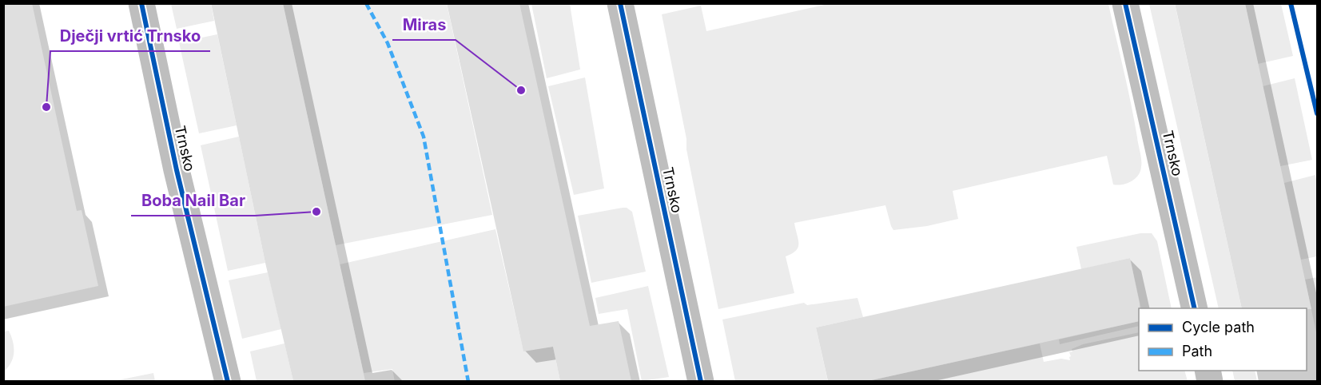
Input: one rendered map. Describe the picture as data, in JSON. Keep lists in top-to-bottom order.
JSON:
{
  "streets": {
    "street": ["Trnsko"]
  },
  "places": ["Miras", "Dječji vrtić Trnsko", "Boba Nail Bar"],
  "legend": ["Cycle path", "Path"]
}
